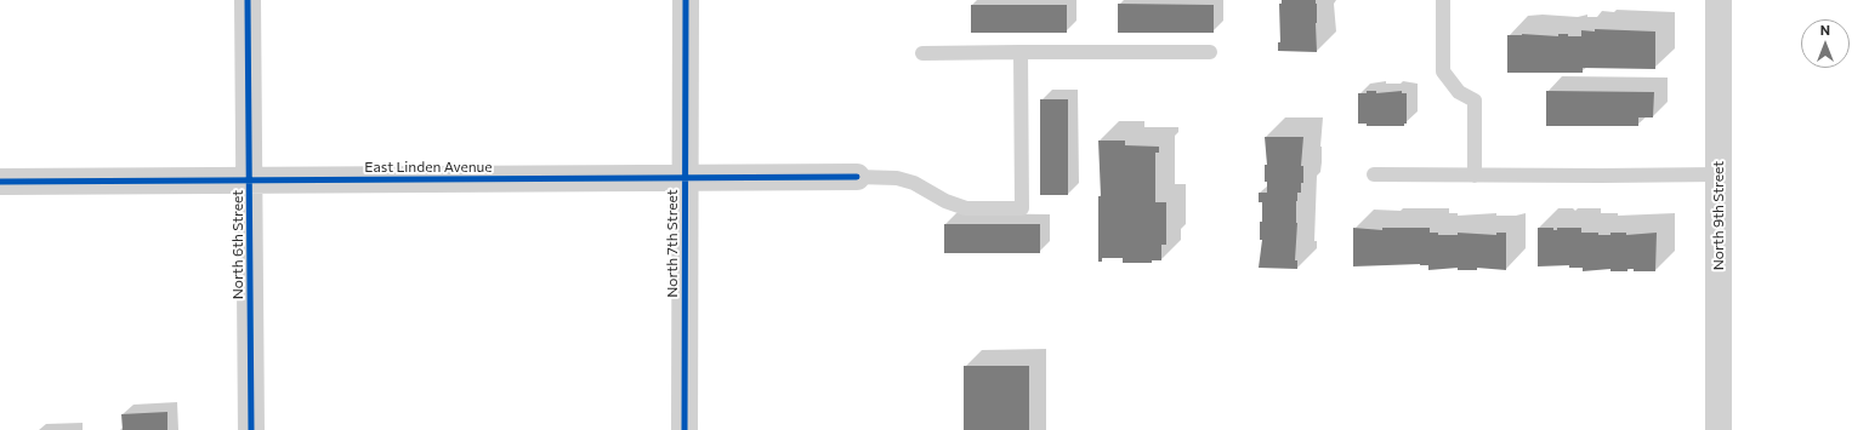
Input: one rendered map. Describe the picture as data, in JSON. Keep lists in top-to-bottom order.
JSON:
{
  "streets": {
    "street": [
      "East Linden Avenue",
      "North 9th Street",
      "North 7th Street",
      "North 6th Street"
    ]
  },
  "crossings": [
    ["East Linden Avenue", "North 7th Street"],
    ["East Linden Avenue", "North 6th Street"]
  ],
  "north": "top"
}
